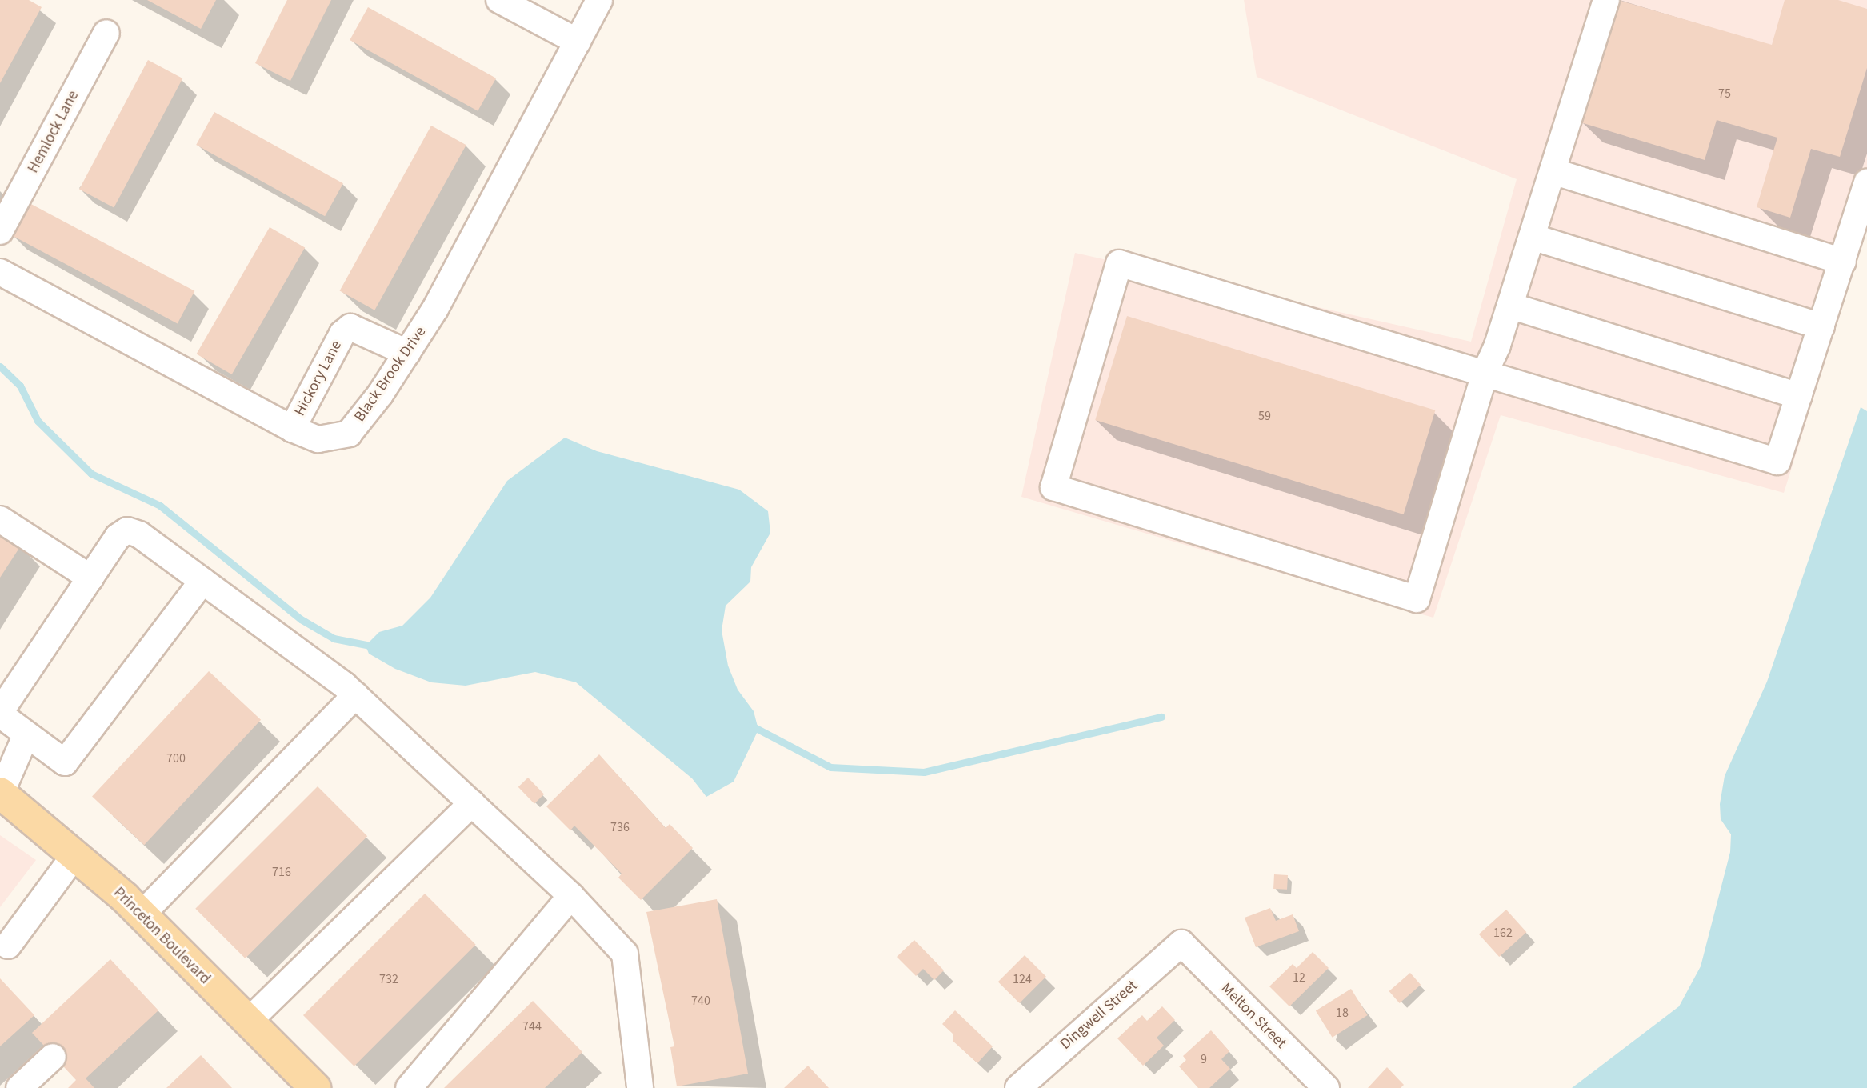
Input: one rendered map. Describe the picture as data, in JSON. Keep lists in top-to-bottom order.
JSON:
{
  "streets": {
    "main road": ["Princeton Boulevard"],
    "street": [
      "Hemlock Lane",
      "Black Brook Drive",
      "Hickory Lane",
      "Dingwell Street",
      "Melton Street"
    ]
  },
  "crossings": [
    ["Black Brook Drive", "Hickory Lane"],
    ["Dingwell Street", "Melton Street"]
  ],
  "house_numbers": [
    "75",
    "59",
    "700",
    "736",
    "716",
    "162",
    "12",
    "732",
    "124",
    "740",
    "18",
    "744",
    "9"
  ]
}
